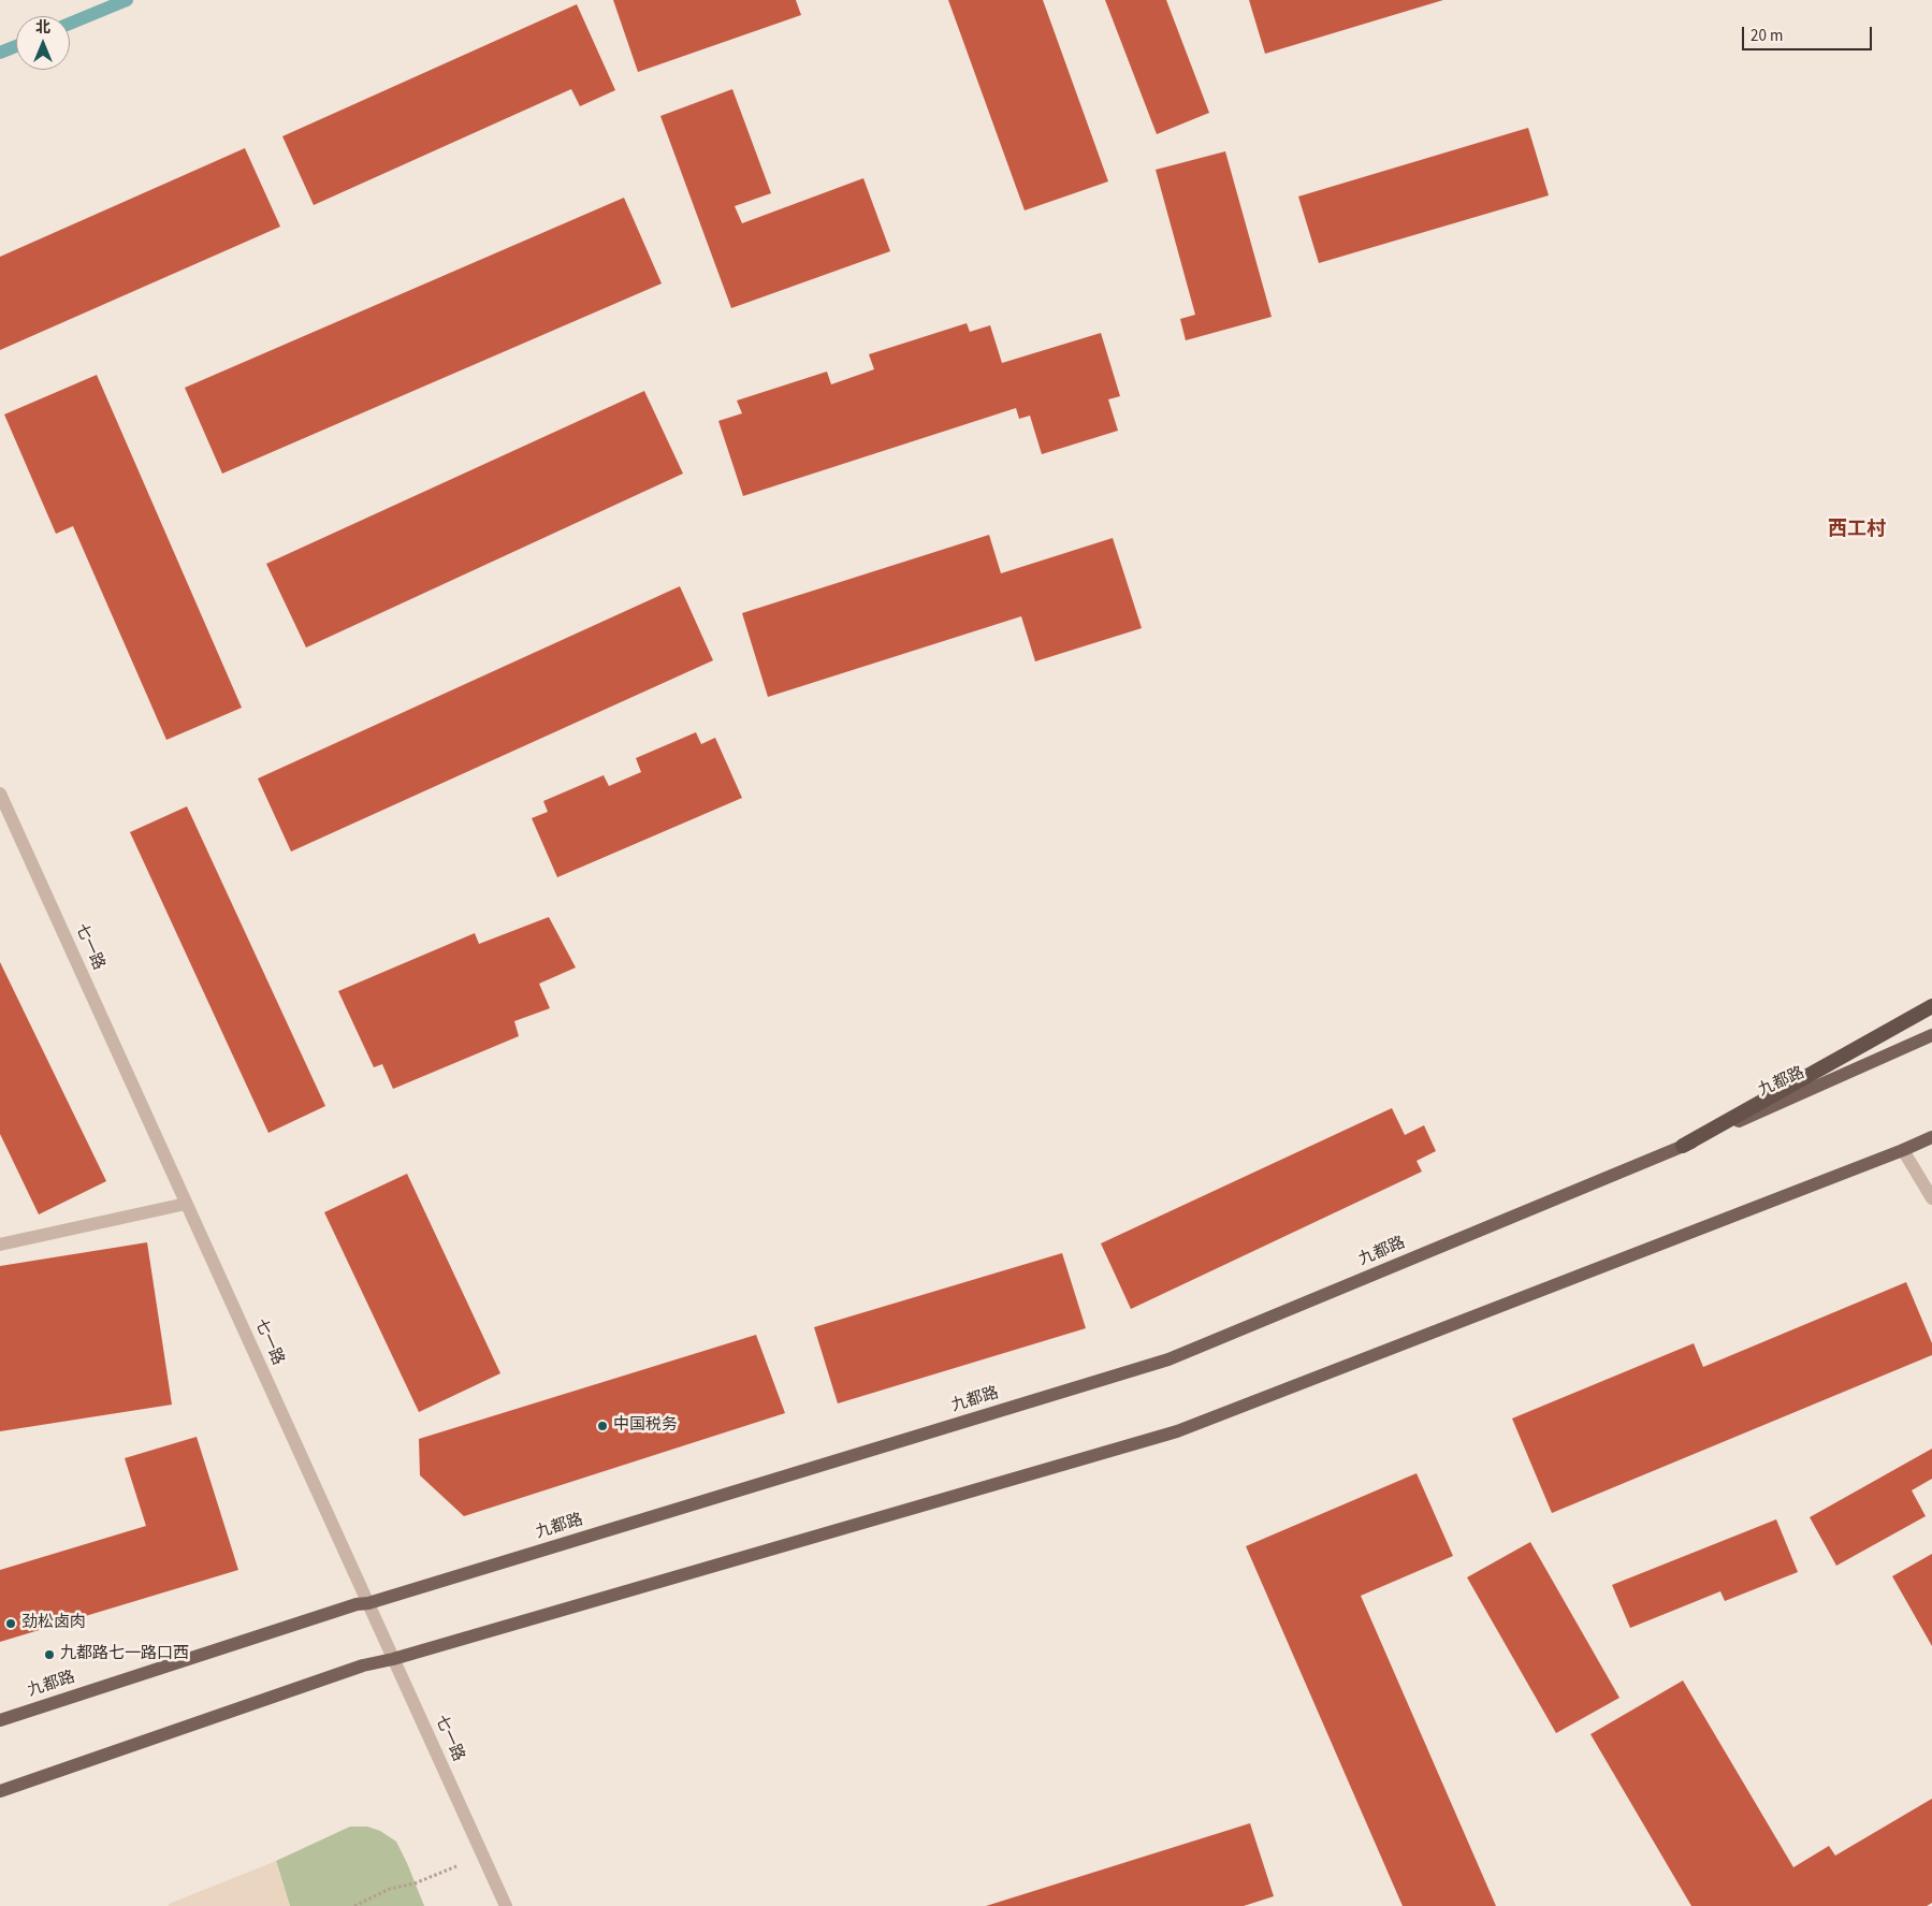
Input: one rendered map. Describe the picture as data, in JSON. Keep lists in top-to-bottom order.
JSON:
{
  "streets": {
    "main road": ["九都路"],
    "street": ["七一路"]
  },
  "crossings": [
    ["七一路", "九都路"]
  ],
  "districts": ["西工村"],
  "places": ["中国税务", "劲松卤肉", "九都路七一路口西"],
  "scale_bar": "20 m",
  "north": "top"
}
